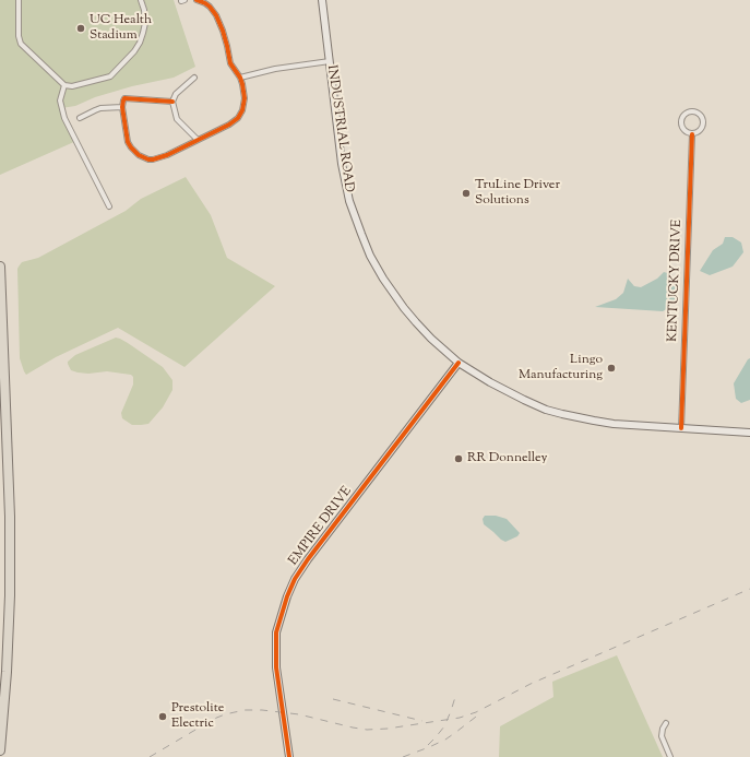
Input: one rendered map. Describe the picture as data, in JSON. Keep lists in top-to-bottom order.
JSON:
{
  "streets": {
    "main road": ["INDUSTRIAL ROAD", "EMPIRE DRIVE"],
    "street": ["KENTUCKY DRIVE"]
  },
  "crossings": [
    ["INDUSTRIAL ROAD", "KENTUCKY DRIVE"],
    ["INDUSTRIAL ROAD", "EMPIRE DRIVE"]
  ],
  "places": [
    "UC Health Stadium",
    "TruLine Driver Solutions",
    "Lingo Manufacturing",
    "RR Donnelley",
    "Prestolite Electric"
  ]
}
